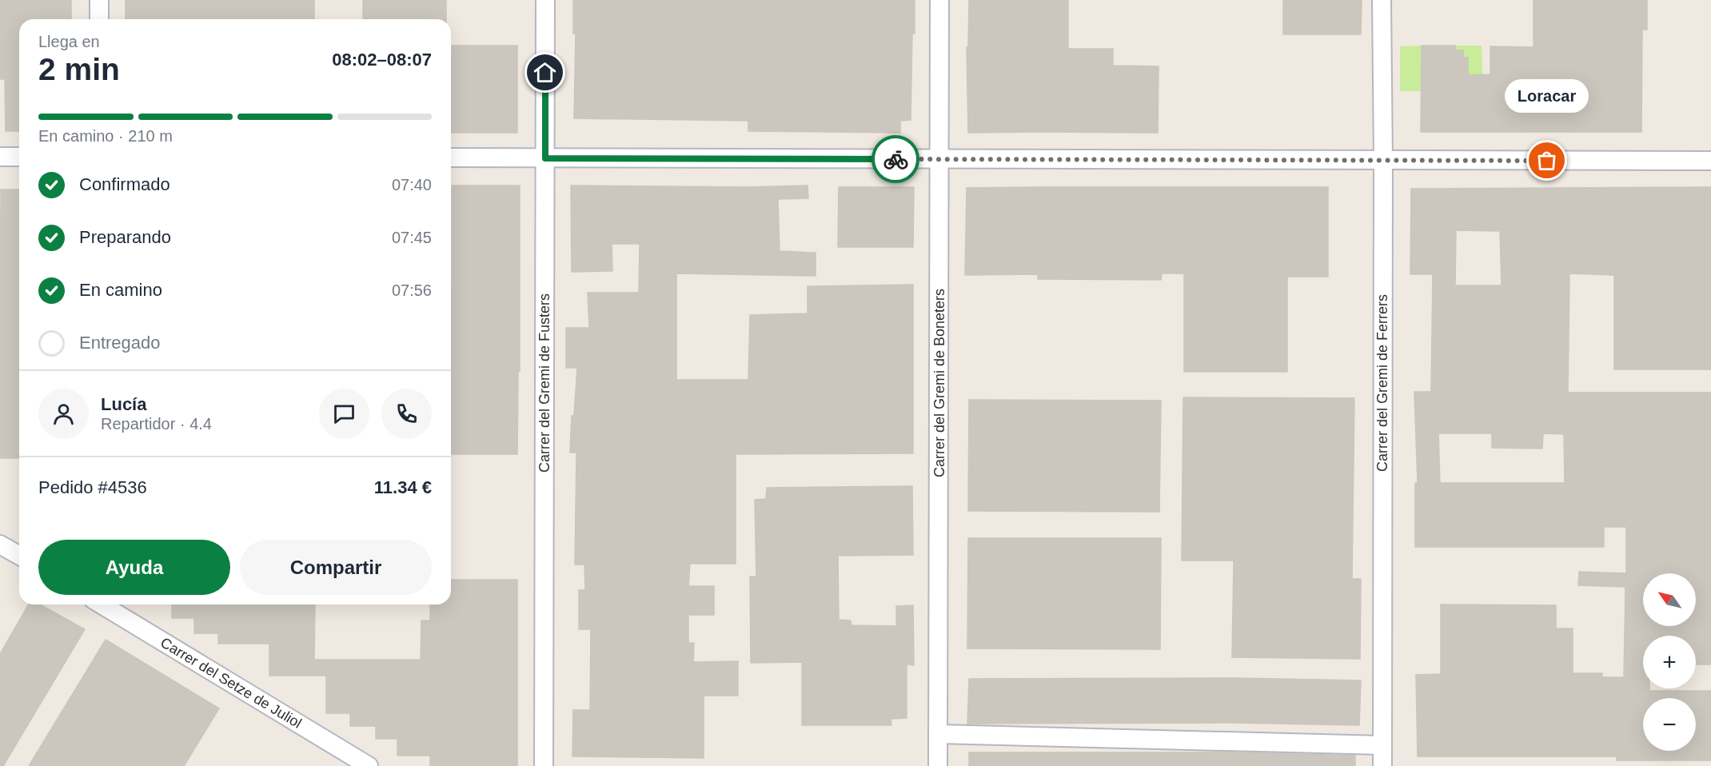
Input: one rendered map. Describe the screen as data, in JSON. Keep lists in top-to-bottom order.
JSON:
{
  "streets": {
    "street": [
      "Carrer del Gremi de Fusters",
      "Carrer del Gremi de Boneters",
      "Carrer del Gremi de Ferrers",
      "Carrer del Setze de Juliol"
    ]
  },
  "places": ["Loracar"],
  "north": "top left",
  "page": {
    "heading": ["2 min", "Llega en", "08:02–08:07"],
    "panel": [
      "Lucía",
      "Repartidor · 4.4",
      "Pedido #4536",
      "11.34 €"
    ],
    "bubble": "Loracar",
    "bar": "En camino · 210 m",
    "list": [
      ["Confirmado", "07:40"],
      ["Preparando", "07:45"],
      ["En camino", "07:56"],
      "Entregado"
    ],
    "buttons": ["Ayuda", "Compartir"],
    "map_buttons": ["+", "−"]
  }
}
